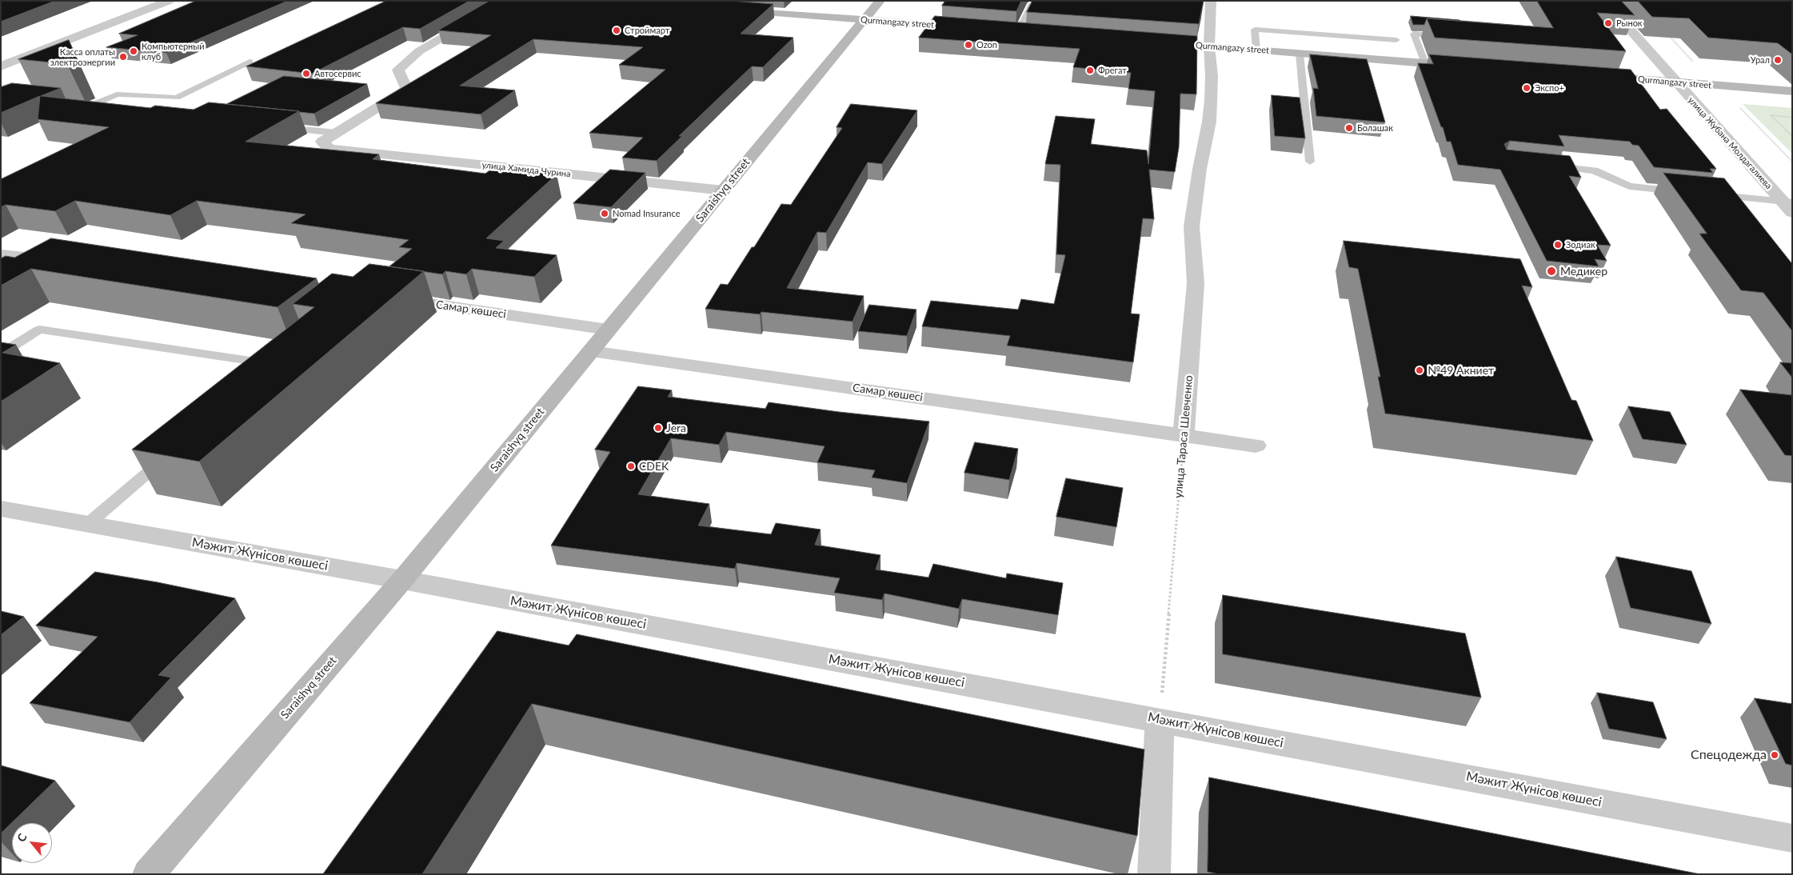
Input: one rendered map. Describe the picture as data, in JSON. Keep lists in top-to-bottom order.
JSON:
{
  "streets": {
    "street": [
      "Qurmangazy street",
      "улица Жубана Молдагалиева",
      "улица Хамида Чурина",
      "Saraishyq street",
      "Самар көшесі",
      "улица Тараса Шевченко",
      "Мәжит Жүнісов көшесі"
    ]
  },
  "crossings": [
    ["Qurmangazy street", "улица Жубана Молдагалиева"],
    ["Qurmangazy street", "Saraishyq street"],
    ["Qurmangazy street", "улица Тараса Шевченко"],
    ["улица Хамида Чурина", "Saraishyq street"],
    ["Saraishyq street", "Самар көшесі"],
    ["Saraishyq street", "Мәжит Жүнісов көшесі"],
    ["Самар көшесі", "улица Тараса Шевченко"],
    ["улица Тараса Шевченко", "Мәжит Жүнісов көшесі"]
  ],
  "places": [
    "Рынок",
    "Строймарт",
    "Ozon",
    "Компьютерный клуб",
    "Касса оплаты электроэнергии",
    "Урал",
    "Фрегат",
    "Автосервис",
    "Экспо+",
    "Болашак",
    "Nomad Insurance",
    "Зодиак",
    "Медикер",
    "№49 Акниет",
    "Jera",
    "CDEK",
    "Спецодежда"
  ],
  "north": "top left"
}
